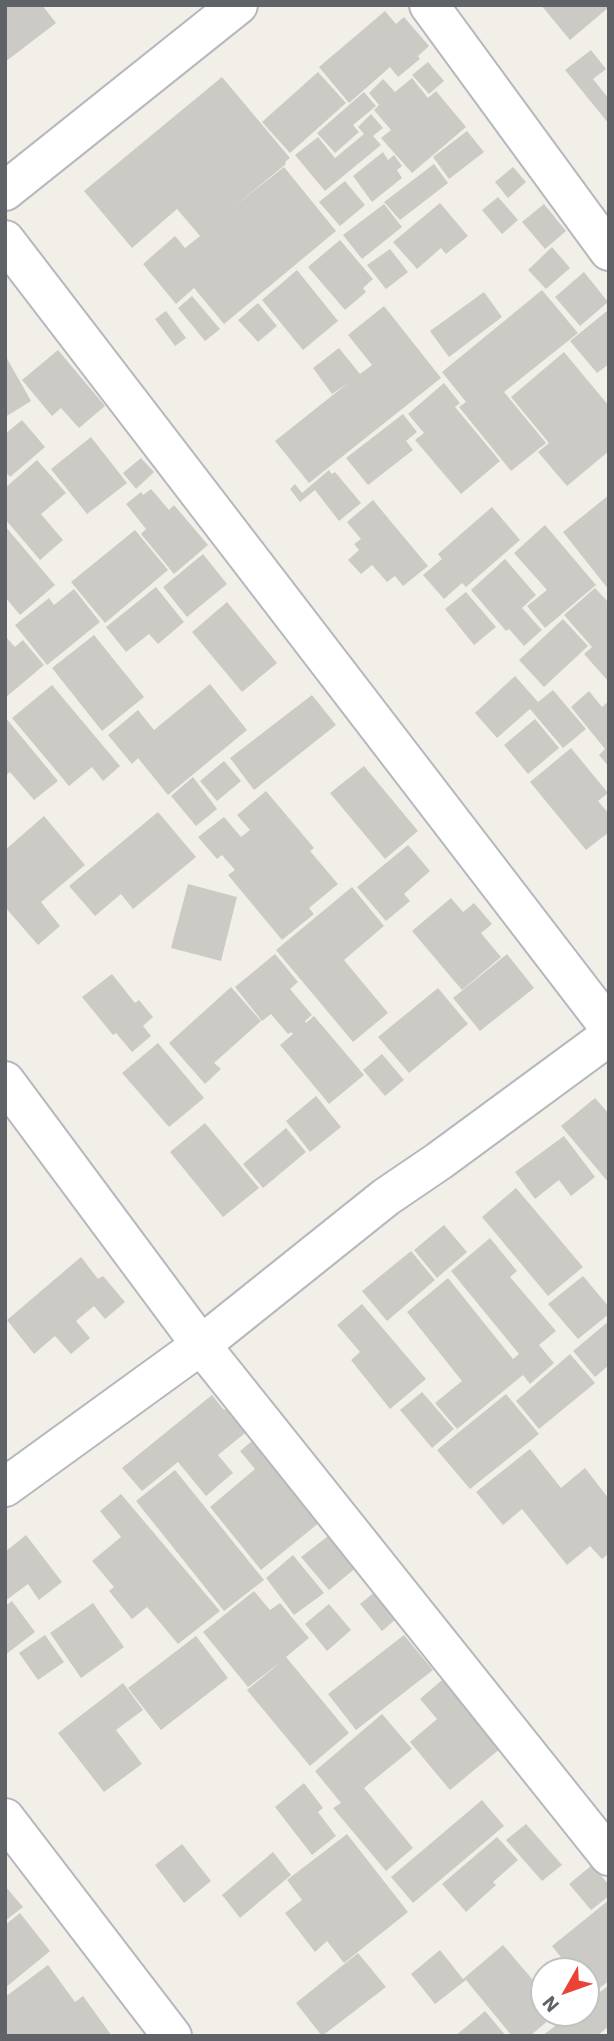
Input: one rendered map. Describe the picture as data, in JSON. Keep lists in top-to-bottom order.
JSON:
{
  "north": "bottom left"
}
